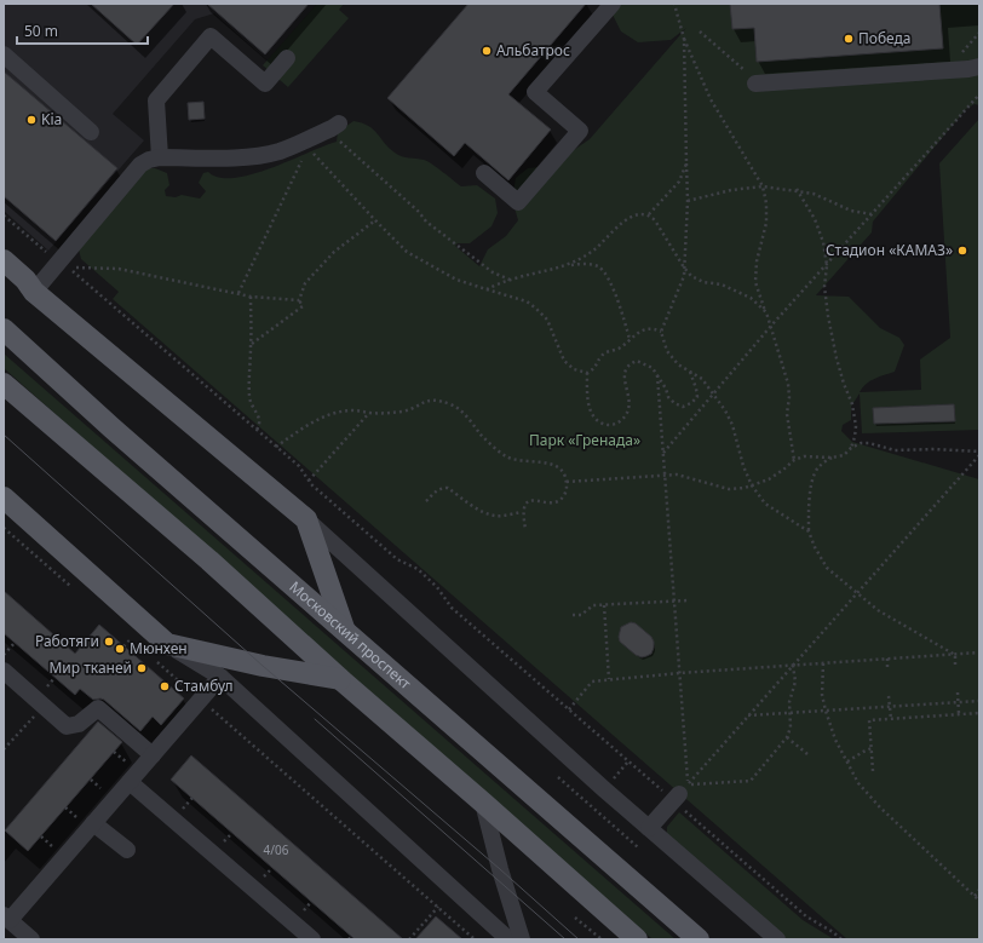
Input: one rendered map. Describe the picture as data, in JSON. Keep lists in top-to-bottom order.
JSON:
{
  "streets": {
    "main road": ["Московский проспект"]
  },
  "parks": ["Парк «Гренада»"],
  "places": [
    "Победа",
    "Альбатрос",
    "Kia",
    "Стадион «КАМАЗ»",
    "Работяги",
    "Мюнхен",
    "Мир тканей",
    "Стамбул"
  ],
  "house_numbers": ["4/06"],
  "scale_bar": "50 m"
}
